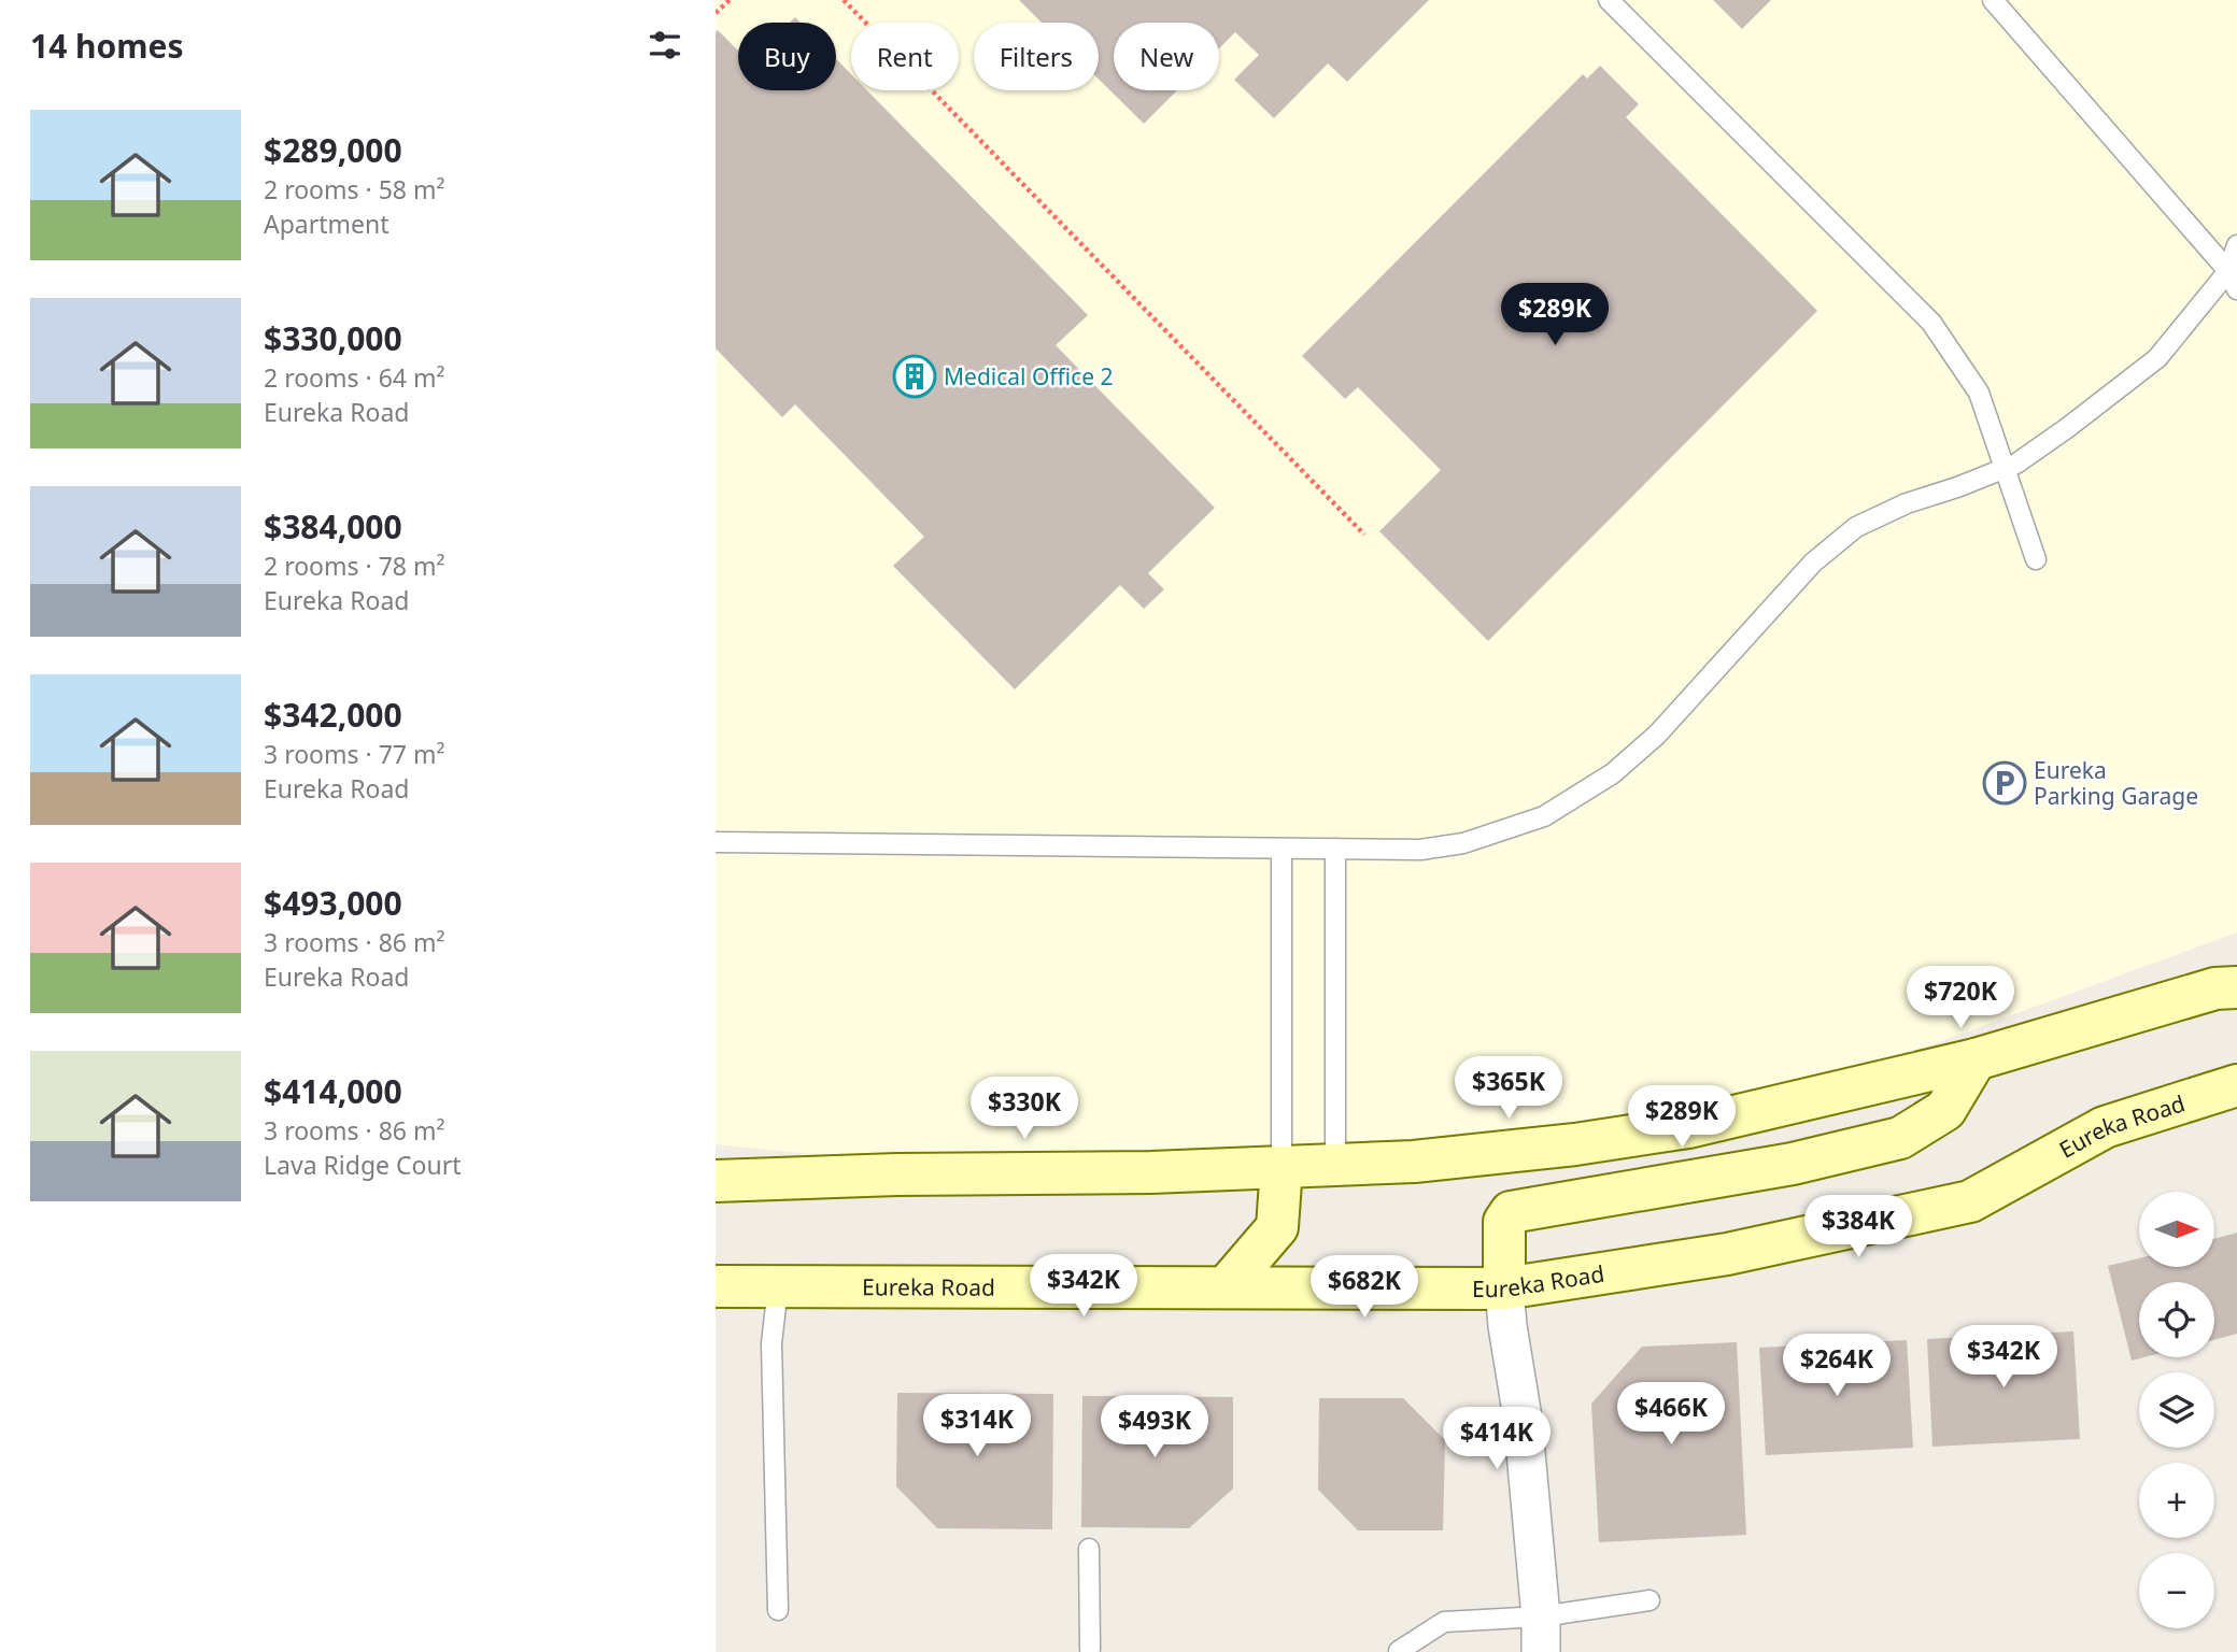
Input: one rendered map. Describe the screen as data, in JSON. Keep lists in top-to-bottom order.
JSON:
{
  "streets": {
    "main road": ["Eureka Road"]
  },
  "places": {
    "building": ["Medical Office 2"],
    "parking": ["Eureka Parking Garage"]
  },
  "north": "right",
  "page": {
    "heading": "14 homes",
    "chip": [
      "Buy",
      "Rent",
      "Filters",
      "New"
    ],
    "list": [
      {
        "name": "$289,000",
        "note": "2 rooms · 58 m² · Apartment"
      },
      {
        "name": "$330,000",
        "note": "2 rooms · 64 m² · Eureka Road"
      },
      {
        "name": "$384,000",
        "note": "2 rooms · 78 m² · Eureka Road"
      },
      {
        "name": "$342,000",
        "note": "3 rooms · 77 m² · Eureka Road"
      },
      {
        "name": "$493,000",
        "note": "3 rooms · 86 m² · Eureka Road"
      },
      {
        "name": "$414,000",
        "note": "3 rooms · 86 m² · Lava Ridge Court"
      }
    ],
    "price": [
      "$289K",
      "$720K",
      "$365K",
      "$330K",
      "$289K",
      "$384K",
      "$342K",
      "$682K",
      "$342K",
      "$264K",
      "$466K",
      "$314K",
      "$493K",
      "$414K"
    ],
    "map_buttons": ["+", "−"]
  }
}
